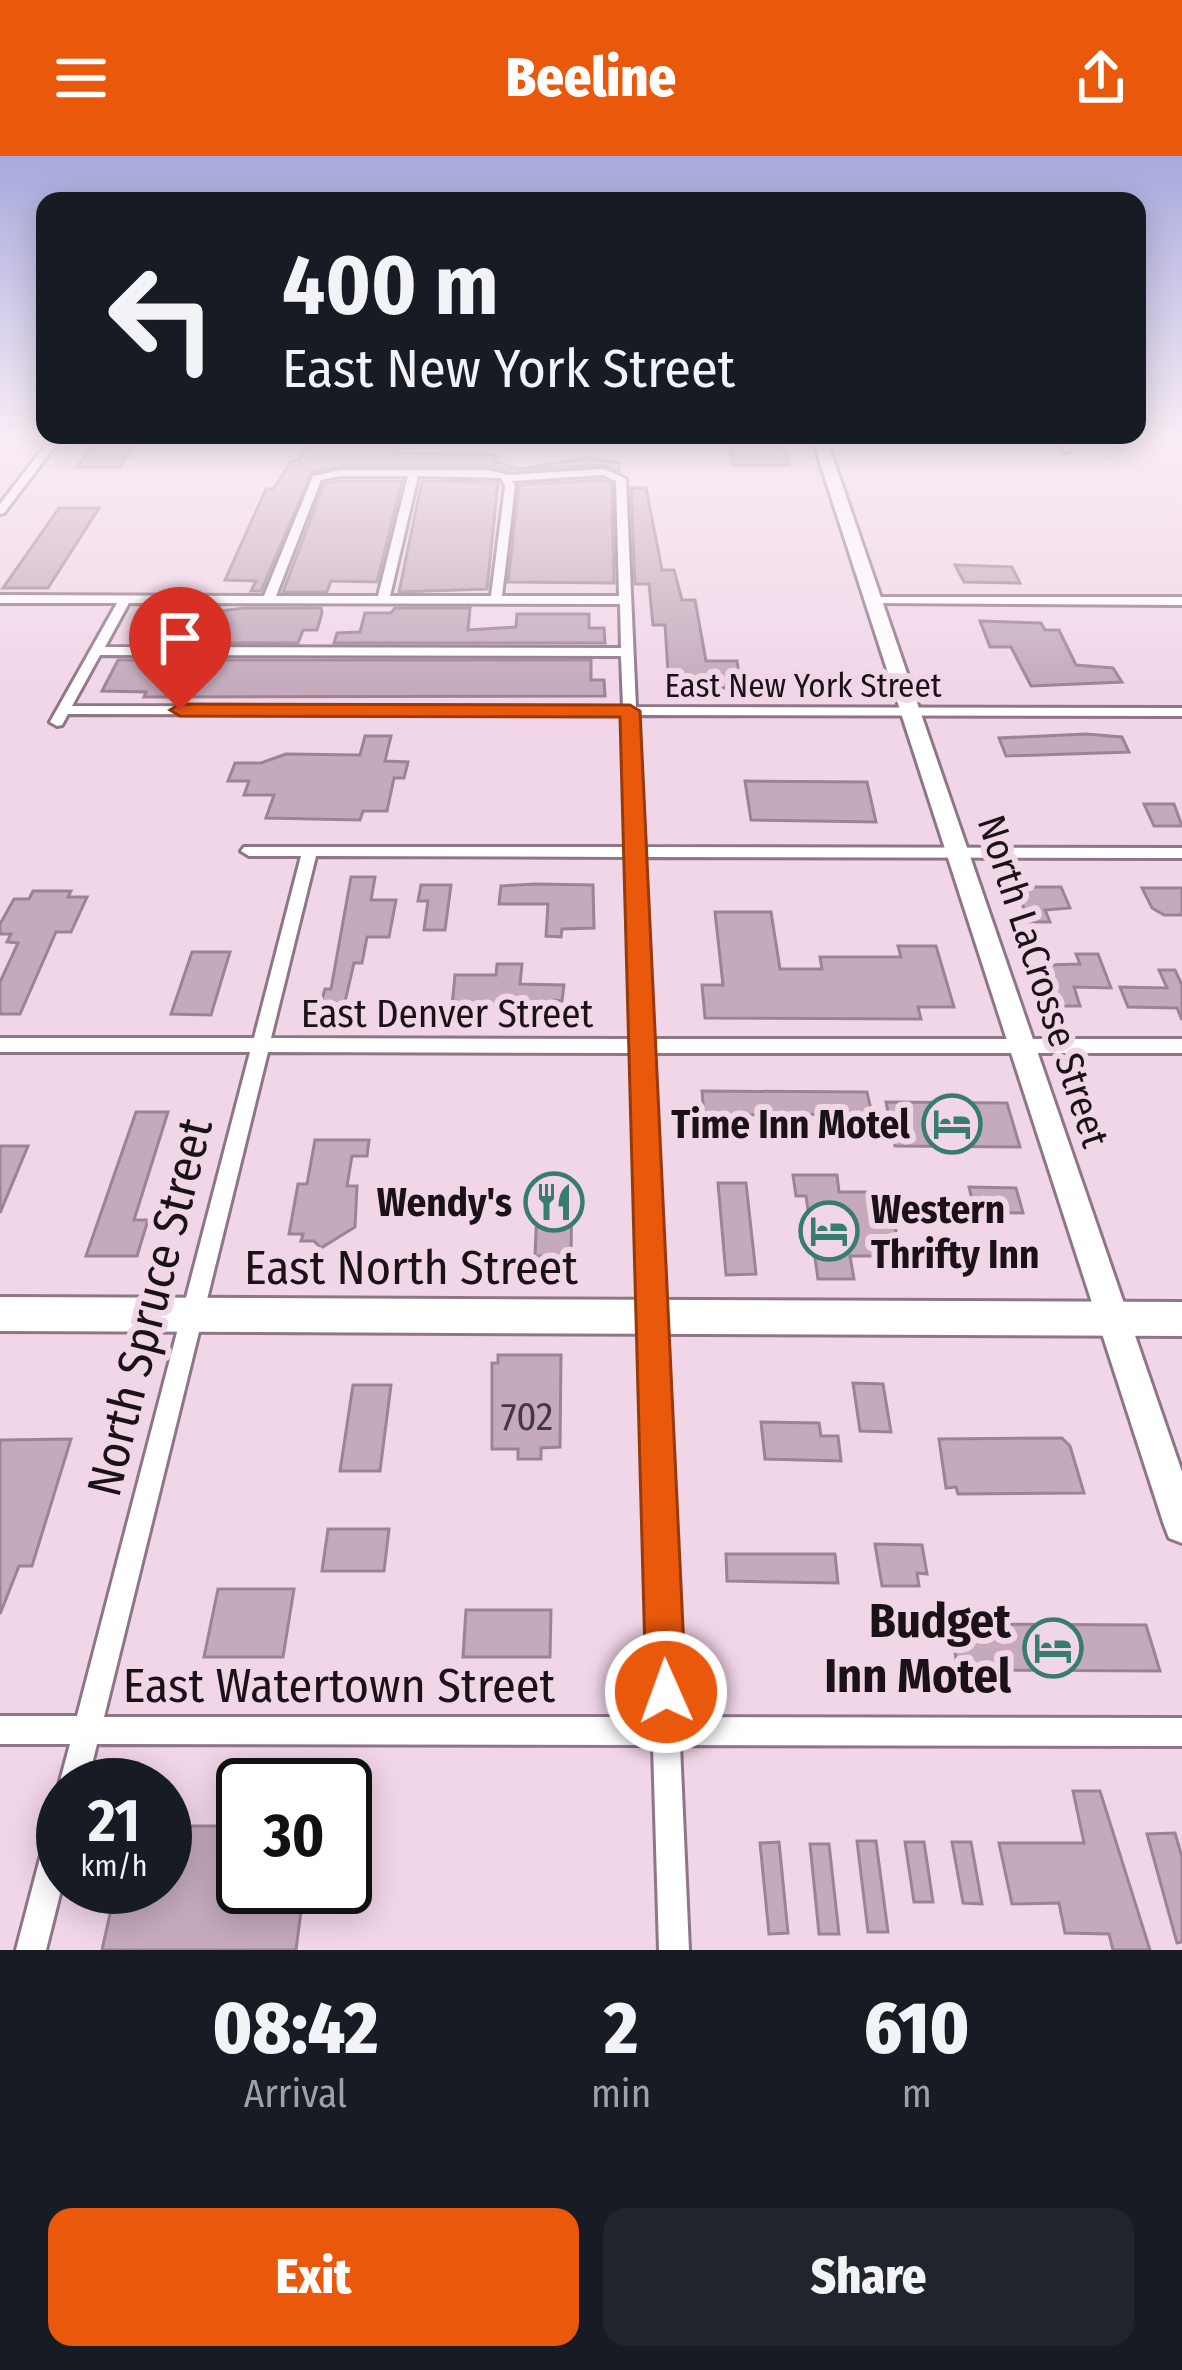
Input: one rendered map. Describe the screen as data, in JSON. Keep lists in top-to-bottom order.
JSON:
{
  "streets": {
    "main road": ["North LaCrosse Street", "East North Street"],
    "street": [
      "East New York Street",
      "East Denver Street",
      "North Spruce Street",
      "East Watertown Street"
    ]
  },
  "crossings": [
    ["East New York Street", "North LaCrosse Street"],
    ["North LaCrosse Street", "East Denver Street"],
    ["North LaCrosse Street", "East North Street"],
    ["East Denver Street", "North Spruce Street"],
    ["East North Street", "North Spruce Street"],
    ["North Spruce Street", "East Watertown Street"]
  ],
  "places": {
    "hotel": ["Time Inn Motel", "Western Thrifty Inn", "Budget Inn Motel"],
    "restaurant": ["Wendy's"]
  },
  "house_numbers": ["702"],
  "page": {
    "header": "Beeline",
    "turn": ["400 m", "East New York Street"],
    "speed": "21 km/h",
    "limit": "30",
    "eta": [
      "08:42",
      "Arrival",
      "2",
      "min",
      "610",
      "m"
    ],
    "buttons": ["Exit", "Share"]
  }
}
